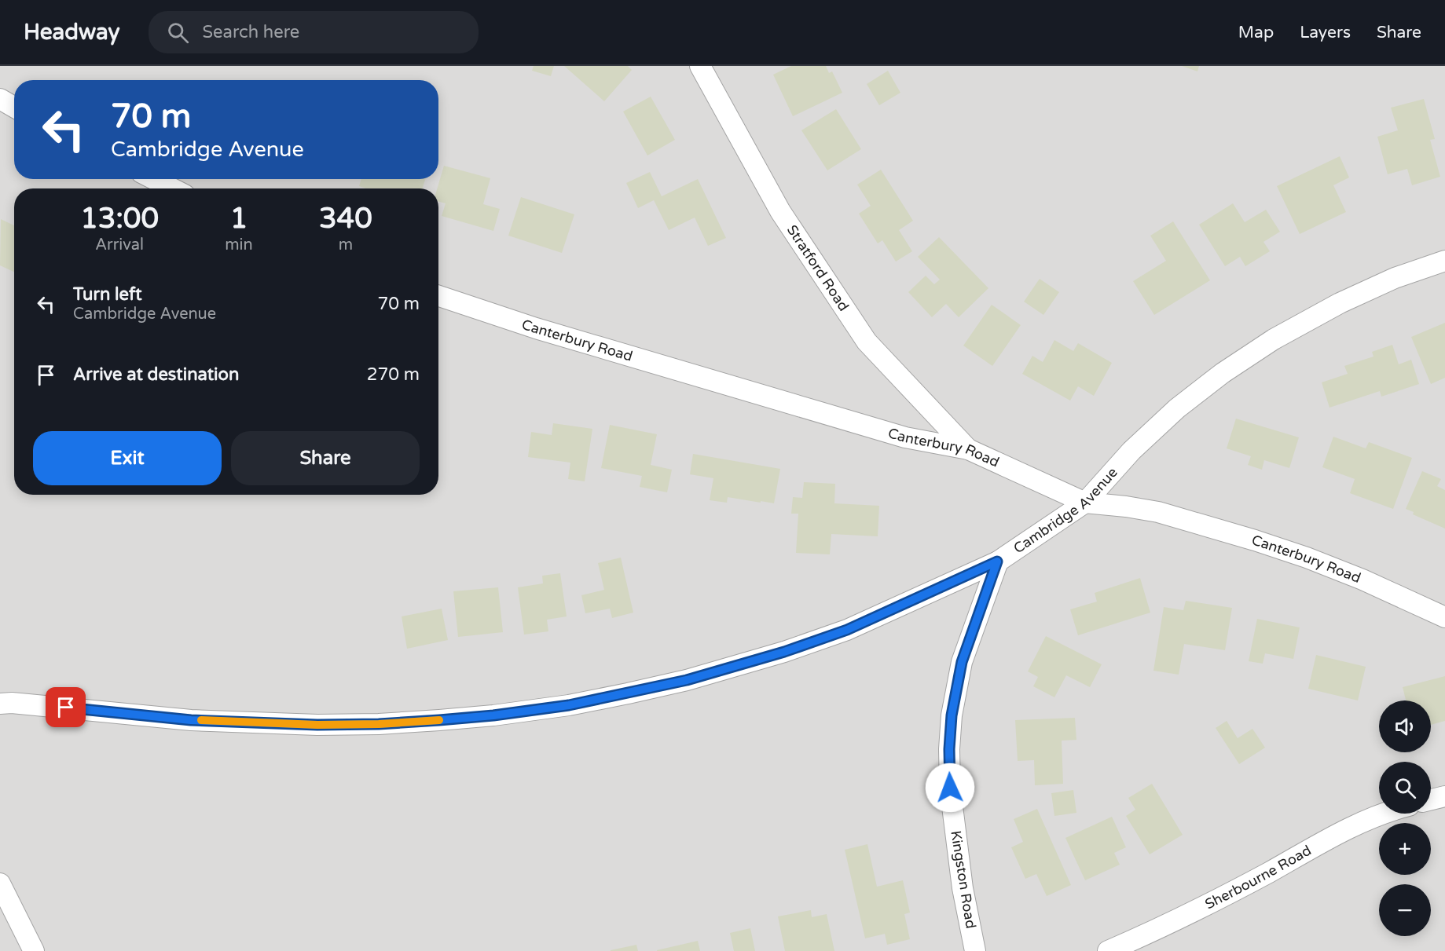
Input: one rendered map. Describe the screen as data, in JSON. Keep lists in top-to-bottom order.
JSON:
{
  "streets": {
    "street": [
      "Stratford Road",
      "Canterbury Road",
      "Cambridge Avenue",
      "Sherbourne Road",
      "Kingston Road"
    ]
  },
  "crossings": [
    ["Stratford Road", "Canterbury Road"],
    ["Canterbury Road", "Cambridge Avenue"],
    ["Cambridge Avenue", "Kingston Road"]
  ],
  "page": {
    "header": "Headway",
    "search": "Search here",
    "nav": ["Map", "Layers", "Share"],
    "turn": ["70 m", "Cambridge Avenue"],
    "eta": [
      "13:00",
      "Arrival",
      "1",
      "min",
      "340",
      "m"
    ],
    "list": [
      {
        "name": "Turn left",
        "note": "Cambridge Avenue",
        "value": "70 m"
      },
      {
        "name": "Arrive at destination",
        "value": "270 m"
      }
    ],
    "buttons": ["Exit", "Share"],
    "map_buttons": ["+", "−"]
  }
}
